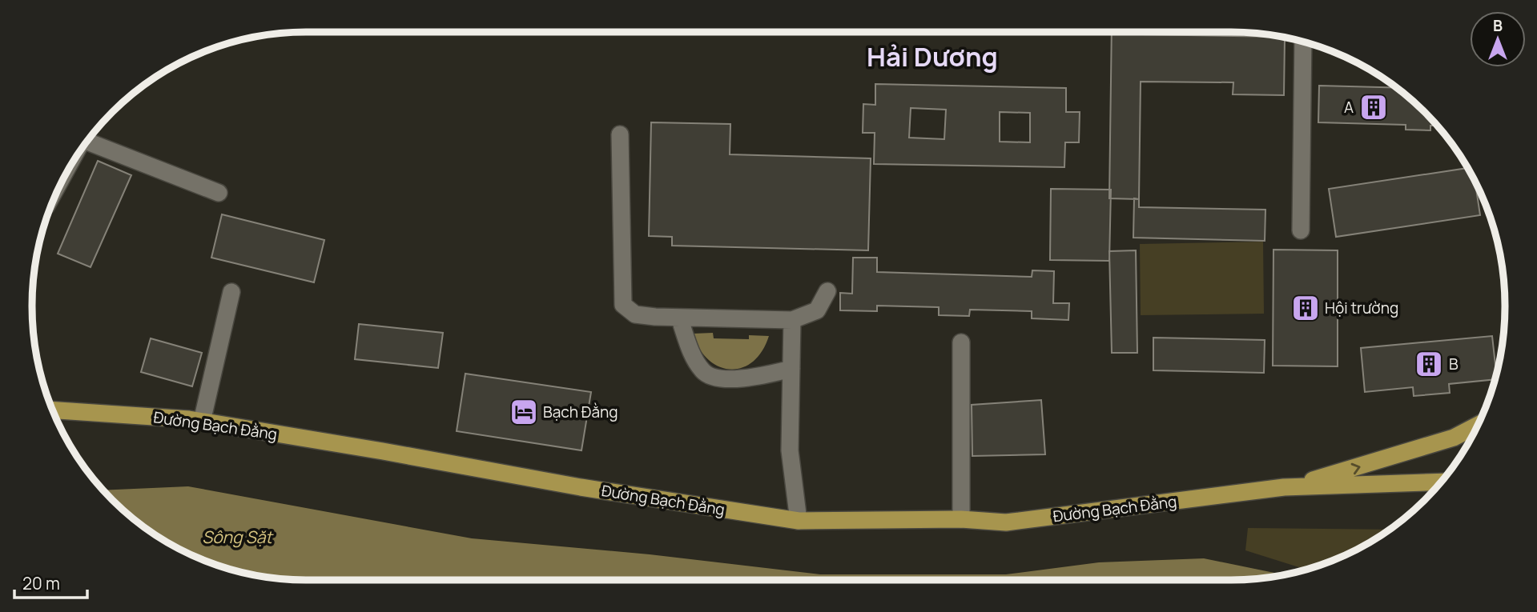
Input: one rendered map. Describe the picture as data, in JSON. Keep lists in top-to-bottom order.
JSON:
{
  "streets": {
    "main road": ["Đường Bạch Đằng"]
  },
  "districts": ["Hải Dương"],
  "water": ["Sông Sặt"],
  "places": {
    "building": ["A", "Hội trường", "B"],
    "hotel": ["Bạch Đằng"]
  },
  "scale_bar": "20 m",
  "north": "top"
}
